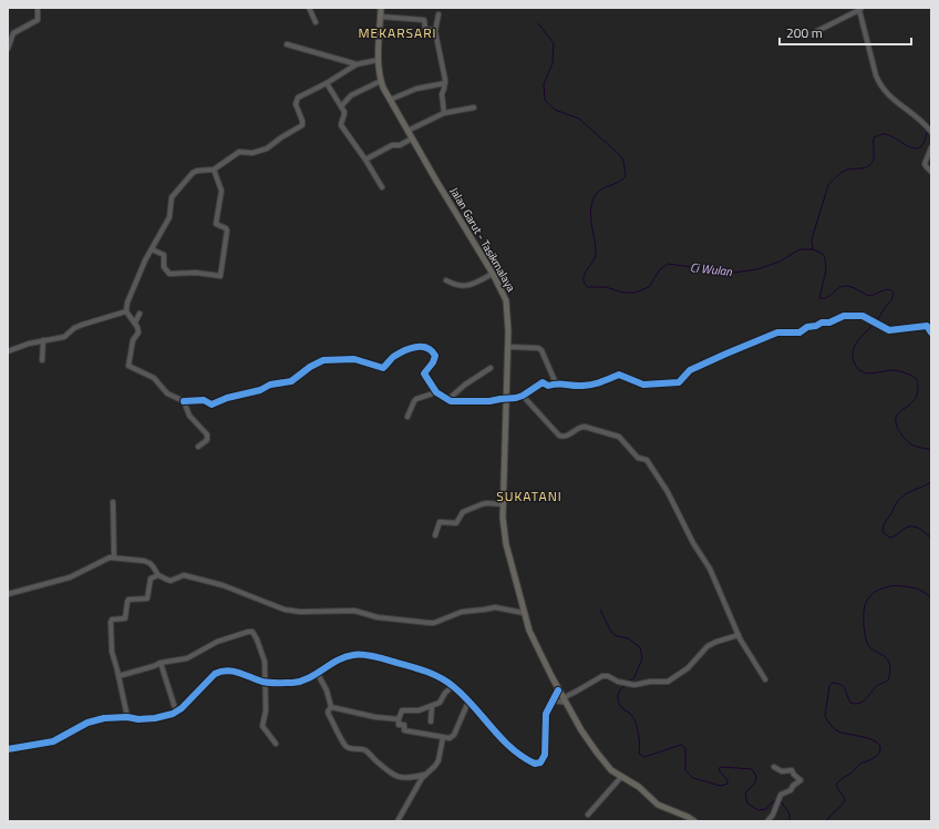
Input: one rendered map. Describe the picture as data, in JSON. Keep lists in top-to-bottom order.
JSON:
{
  "streets": {
    "main road": ["Jalan Garut - Tasikmalaya"]
  },
  "districts": ["MEKARSARI", "SUKATANI"],
  "water": ["Ci Wulan"],
  "scale_bar": "200 m"
}
